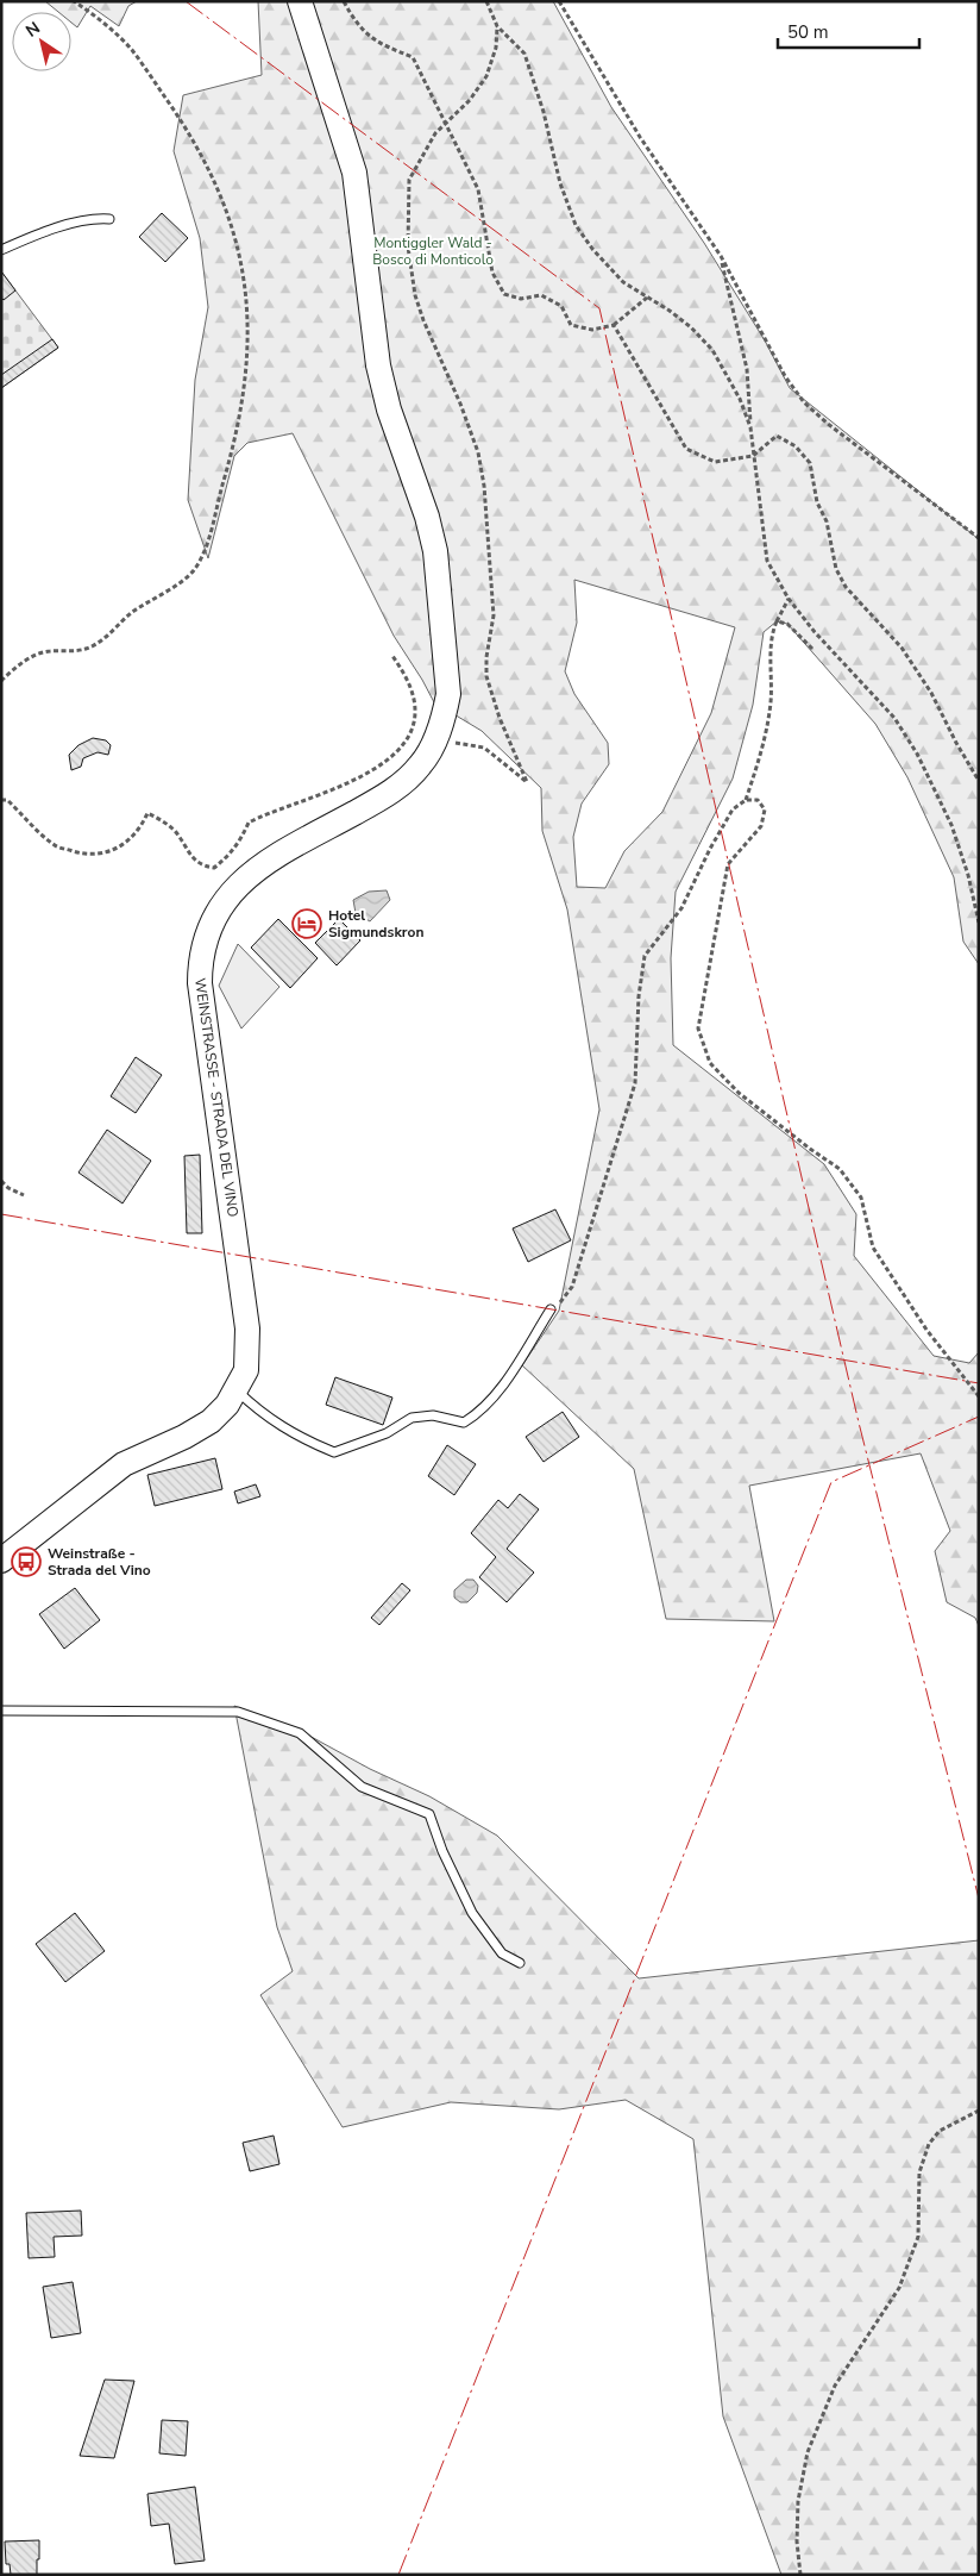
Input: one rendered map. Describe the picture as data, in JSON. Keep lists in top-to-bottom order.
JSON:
{
  "streets": {
    "main road": ["WEINSTRASSE - STRADA DEL VINO"]
  },
  "parks": ["Montiggler Wald - Bosco di Monticolo"],
  "places": {
    "hotel": ["Hotel Sigmundskron"],
    "bus stop": ["Weinstraße - Strada del Vino"]
  },
  "scale_bar": "50 m",
  "north": "top left"
}
